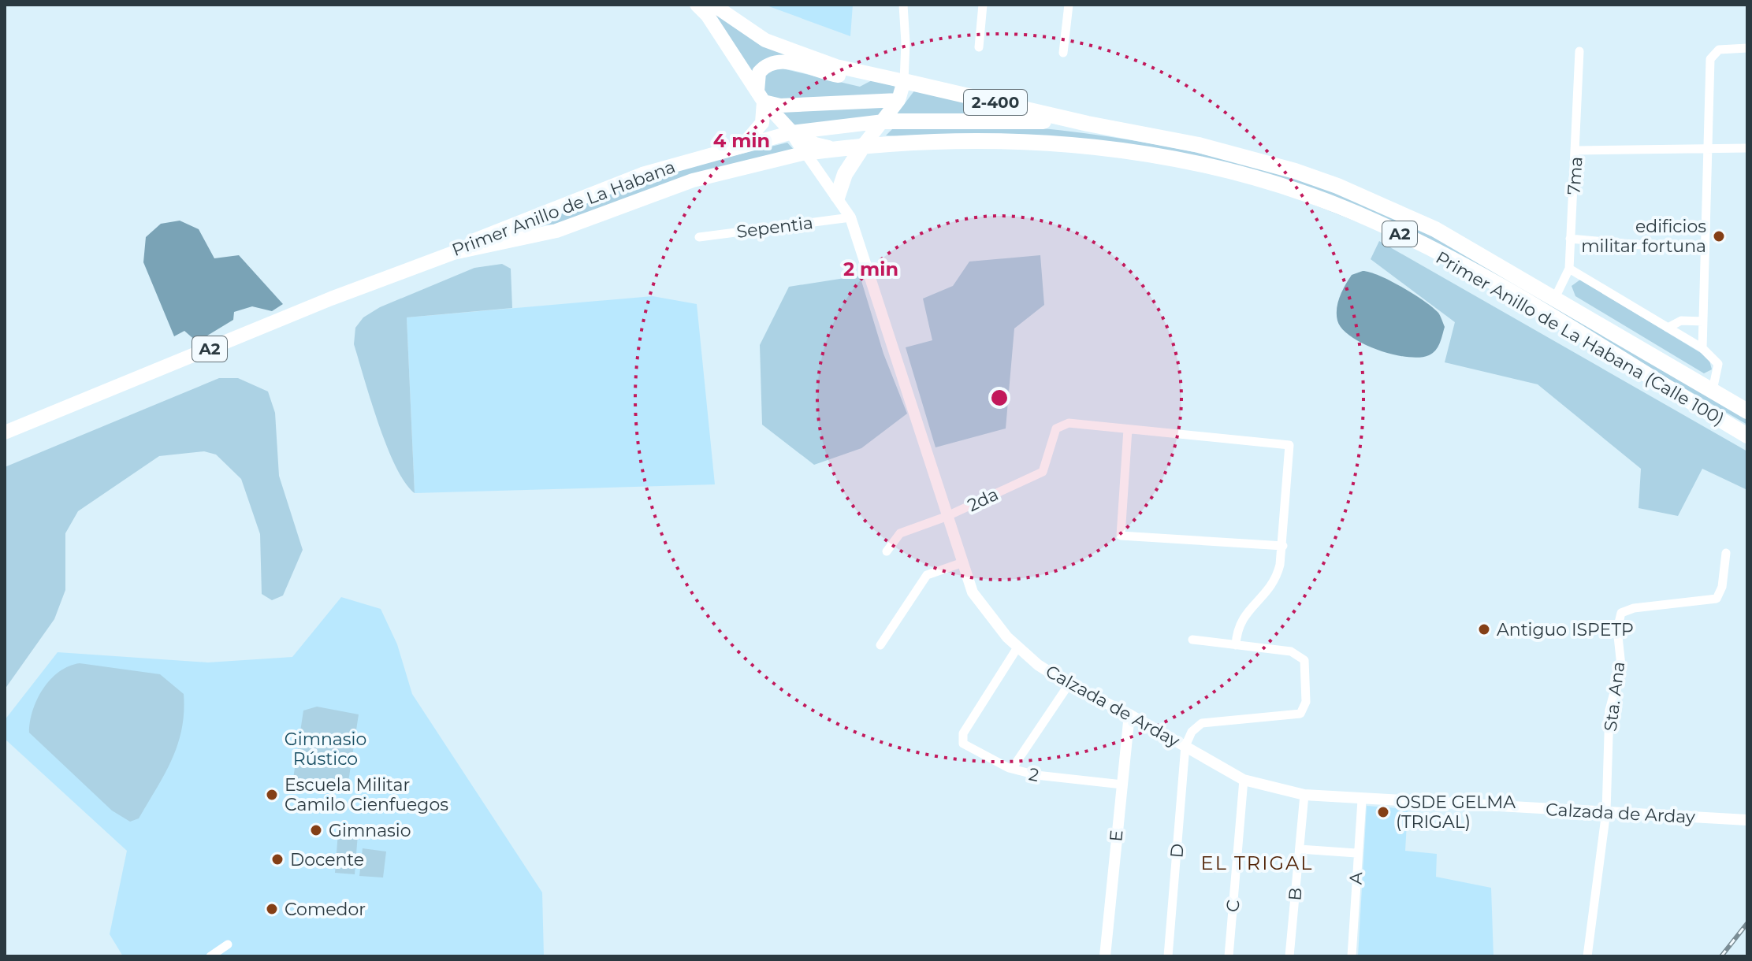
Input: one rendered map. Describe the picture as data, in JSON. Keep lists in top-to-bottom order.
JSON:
{
  "streets": {
    "highway": [
      "2-400",
      "Primer Anillo de La Habana",
      "A2",
      "Primer Anillo de La Habana (Calle 100)"
    ],
    "street": [
      "7ma",
      "Sepentia",
      "2da",
      "Sta. Ana",
      "Calzada de Arday",
      "2",
      "E",
      "D",
      "A",
      "B",
      "C"
    ]
  },
  "crossings": [
    ["2-400", "Primer Anillo de La Habana"],
    ["2-400", "Primer Anillo de La Habana (Calle 100)"],
    ["7ma", "Primer Anillo de La Habana (Calle 100)"],
    ["Primer Anillo de La Habana", "A2"],
    ["Primer Anillo de La Habana", "Primer Anillo de La Habana (Calle 100)"],
    ["Primer Anillo de La Habana", "Calzada de Arday"],
    ["Sepentia", "Calzada de Arday"],
    ["A2", "Primer Anillo de La Habana (Calle 100)"],
    ["A2", "Calzada de Arday"],
    ["2da", "Calzada de Arday"],
    ["Sta. Ana", "Calzada de Arday"],
    ["Calzada de Arday", "2"],
    ["Calzada de Arday", "E"],
    ["Calzada de Arday", "D"],
    ["Calzada de Arday", "A"],
    ["Calzada de Arday", "B"],
    ["Calzada de Arday", "C"],
    ["2", "E"]
  ],
  "districts": ["EL TRIGAL"],
  "parks": ["Gimnasio Rústico"],
  "places": [
    "edificios militar fortuna",
    "Antiguo ISPETP",
    "Escuela Militar Camilo Cienfuegos",
    "OSDE GELMA (TRIGAL)",
    "Gimnasio",
    "Docente",
    "Comedor"
  ],
  "rings": ["4 min", "2 min"]
}
